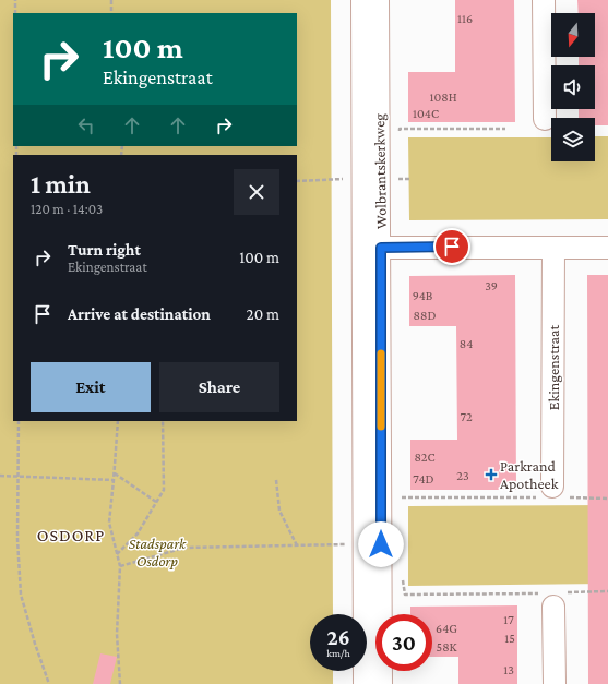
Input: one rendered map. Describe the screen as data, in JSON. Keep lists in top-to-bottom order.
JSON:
{
  "streets": {
    "street": ["Wolbrantskerkweg", "Ekingenstraat"]
  },
  "districts": ["OSDORP"],
  "parks": ["Stadspark Osdorp"],
  "places": {
    "health": ["Parkrand Apotheek"]
  },
  "house_numbers": [
    "116",
    "108H",
    "104C",
    "39",
    "94B",
    "88D",
    "84",
    "72",
    "82C",
    "23",
    "74D",
    "17",
    "64G",
    "15",
    "58K",
    "13"
  ],
  "north": "bottom",
  "page": {
    "turn": ["100 m", "Ekingenstraat"],
    "heading": ["1 min", "120 m · 14:03"],
    "list": [
      {
        "name": "Turn right",
        "note": "Ekingenstraat",
        "value": "100 m"
      },
      {
        "name": "Arrive at destination",
        "value": "20 m"
      }
    ],
    "buttons": ["Exit", "Share"],
    "speed": "26 km/h",
    "limit": "30"
  }
}
